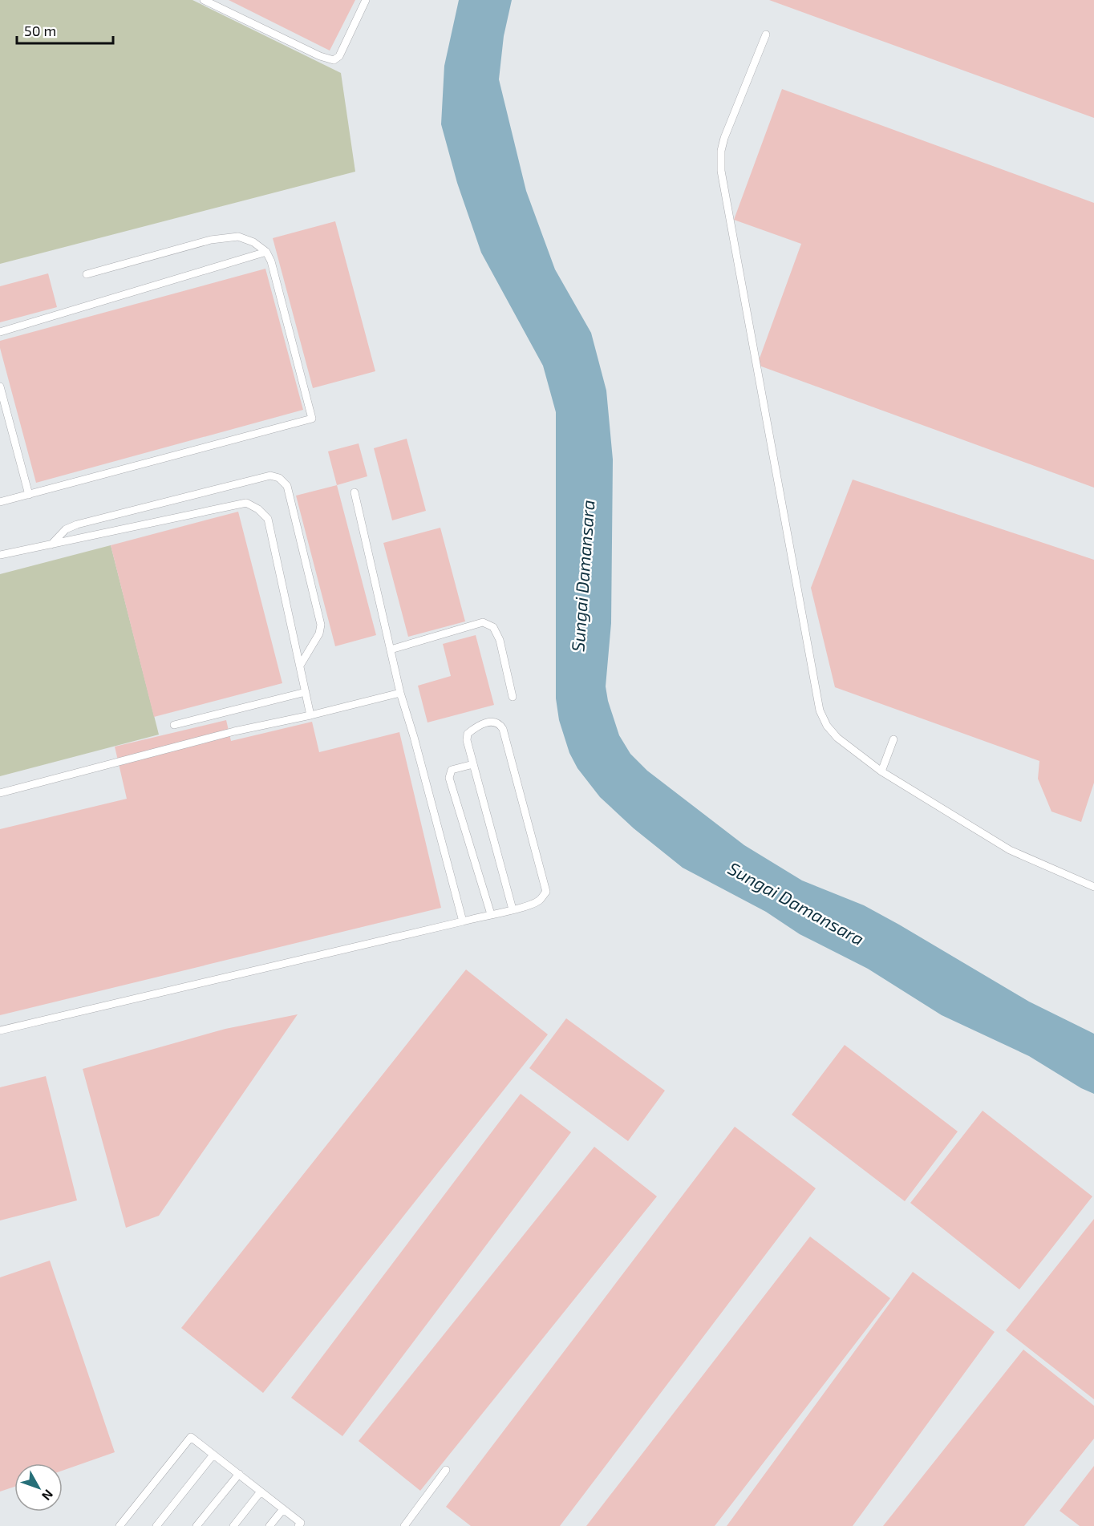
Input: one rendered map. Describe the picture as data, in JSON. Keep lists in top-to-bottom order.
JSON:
{
  "water": ["Sungai Damansara"],
  "scale_bar": "50 m",
  "north": "bottom right"
}
